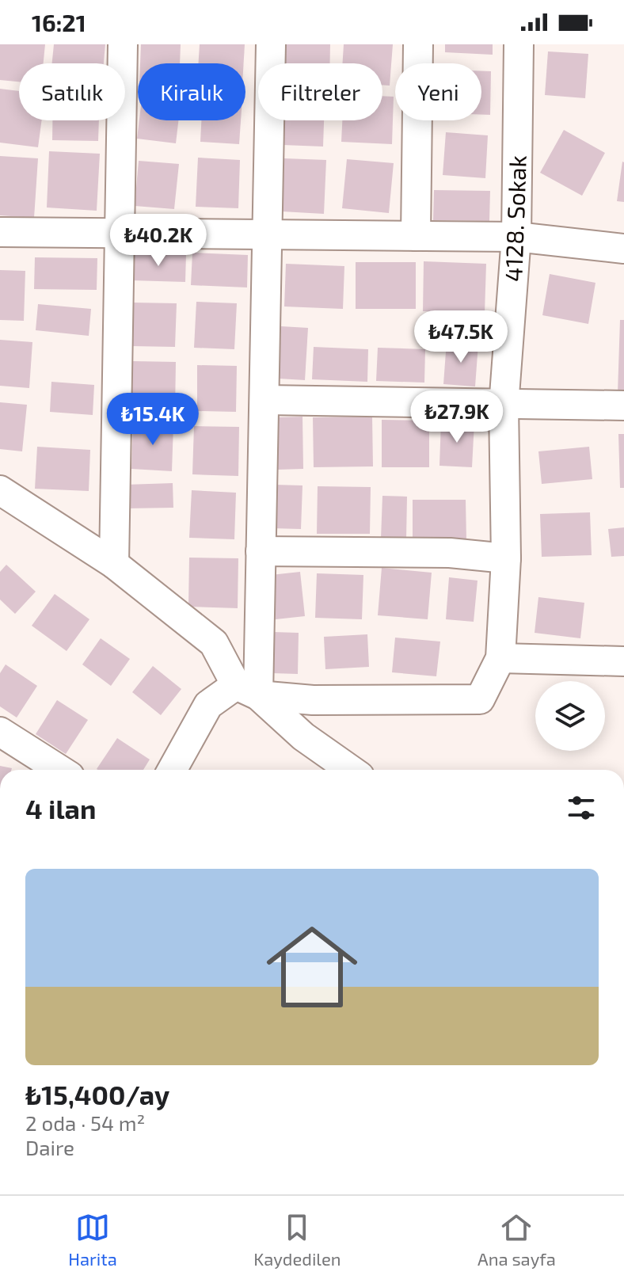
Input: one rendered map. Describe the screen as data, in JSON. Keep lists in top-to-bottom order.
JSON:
{
  "streets": {
    "street": ["4128. Sokak"]
  },
  "page": {
    "status": "16:21",
    "chip": [
      "Satılık",
      "Kiralık",
      "Filtreler",
      "Yeni"
    ],
    "price": [
      "₺40.2K",
      "₺47.5K",
      "₺27.9K",
      "₺15.4K"
    ],
    "heading": "4 ilan",
    "list": [
      {
        "name": "₺15,400/ay",
        "note": "2 oda · 54 m² · Daire"
      }
    ],
    "tabs": ["Harita", "Kaydedilen", "Ana sayfa"]
  }
}
